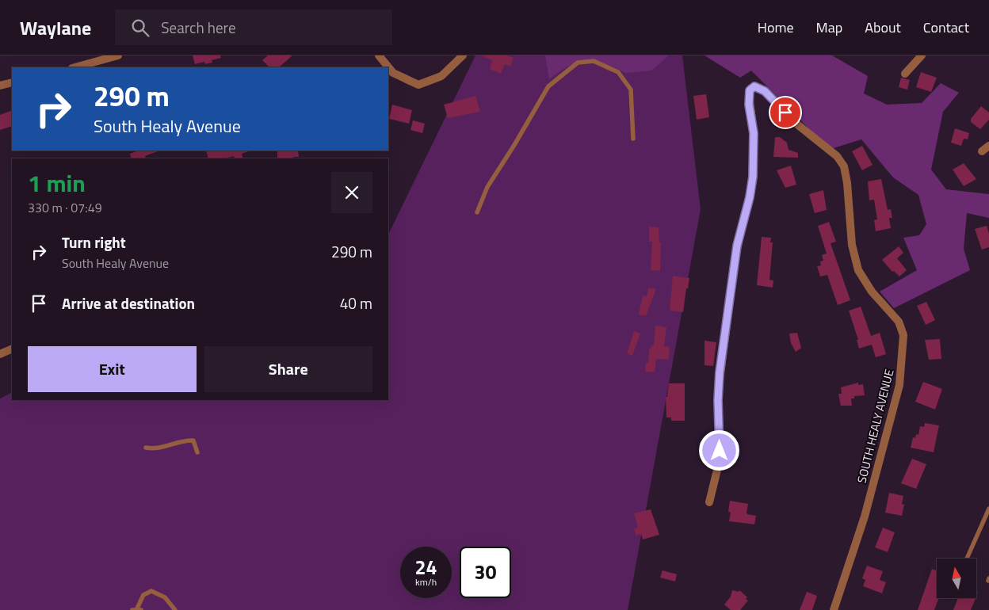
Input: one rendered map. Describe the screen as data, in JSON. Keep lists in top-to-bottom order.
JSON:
{
  "streets": {
    "street": ["SOUTH HEALY AVENUE"]
  },
  "north": "top",
  "page": {
    "header": "Waylane",
    "search": "Search here",
    "nav": [
      "Home",
      "Map",
      "About",
      "Contact"
    ],
    "turn": ["290 m", "South Healy Avenue"],
    "heading": ["1 min", "330 m · 07:49"],
    "list": [
      {
        "name": "Turn right",
        "note": "South Healy Avenue",
        "value": "290 m"
      },
      {
        "name": "Arrive at destination",
        "value": "40 m"
      }
    ],
    "buttons": ["Exit", "Share"],
    "speed": "24 km/h",
    "limit": "30"
  }
}
